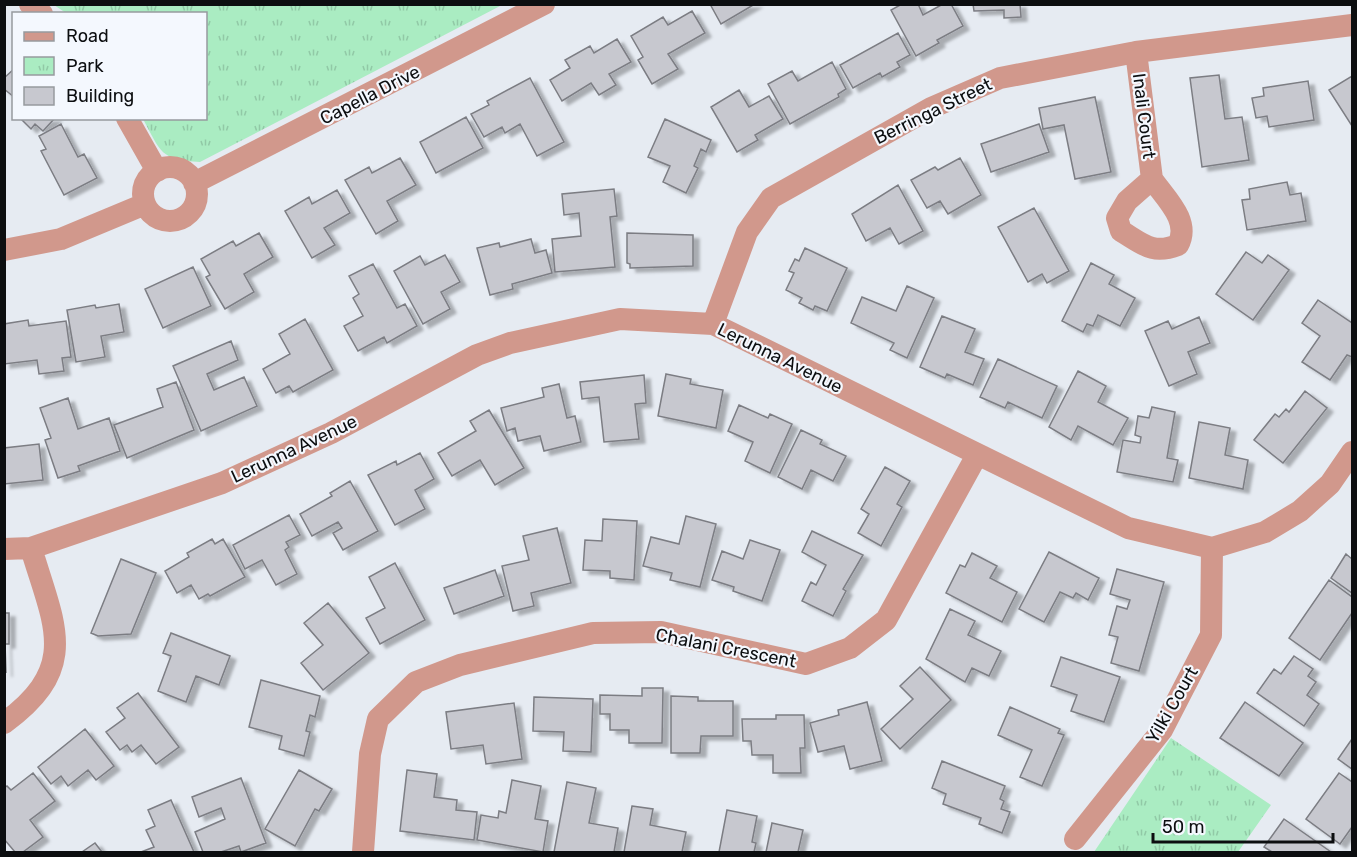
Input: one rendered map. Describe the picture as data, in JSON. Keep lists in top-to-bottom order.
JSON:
{
  "streets": {
    "street": [
      "Capella Drive",
      "Berringa Street",
      "Inali Court",
      "Lerunna Avenue",
      "Chalani Crescent",
      "Yilki Court"
    ]
  },
  "crossings": [
    ["Berringa Street", "Inali Court"],
    ["Berringa Street", "Lerunna Avenue"],
    ["Lerunna Avenue", "Chalani Crescent"],
    ["Lerunna Avenue", "Yilki Court"]
  ],
  "legend": ["Road", "Park", "Building"],
  "scale_bar": "50 m"
}
